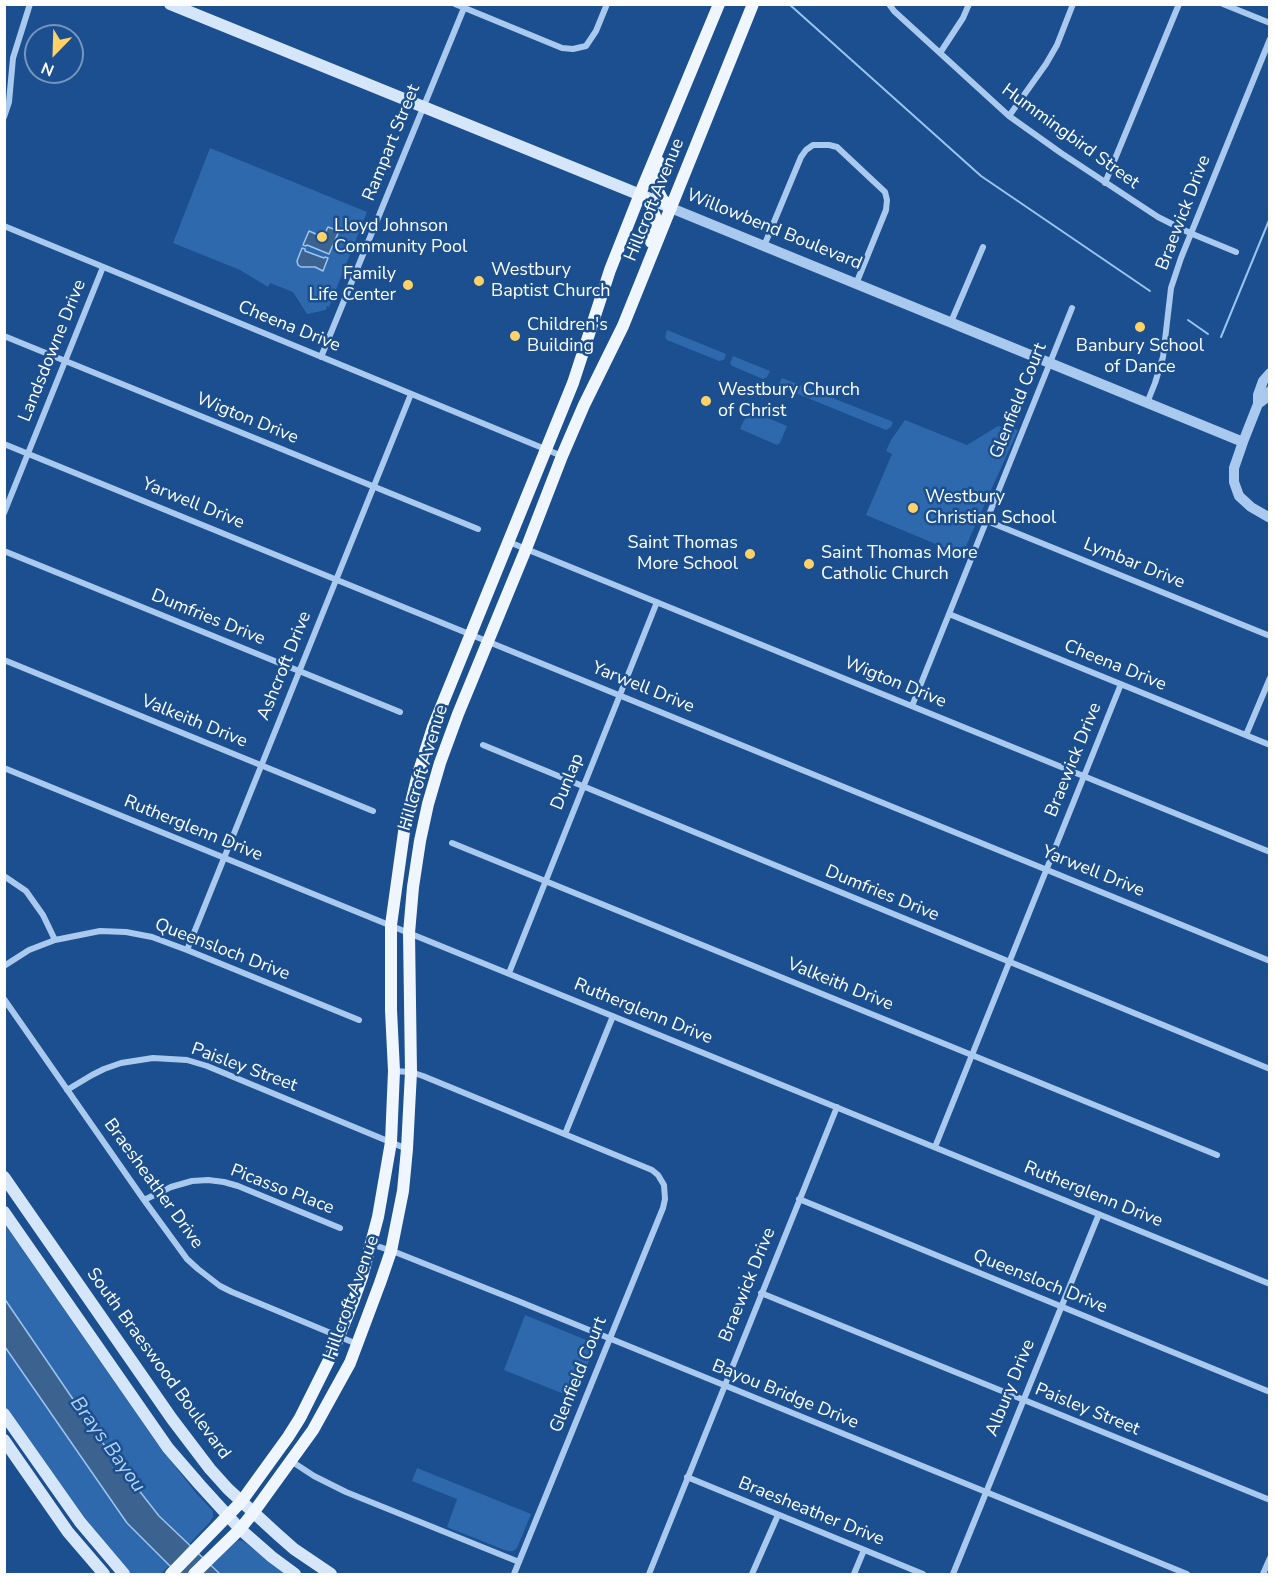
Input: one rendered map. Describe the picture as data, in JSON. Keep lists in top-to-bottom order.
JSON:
{
  "streets": {
    "main road": ["Hillcroft Avenue", "Willowbend Boulevard", "South Braeswood Boulevard"],
    "street": [
      "Hummingbird Street",
      "Rampart Street",
      "Braewick Drive",
      "Cheena Drive",
      "Landsdowne Drive",
      "Glenfield Court",
      "Wigton Drive",
      "Yarwell Drive",
      "Lymbar Drive",
      "Dumfries Drive",
      "Ashcroft Drive",
      "Valkeith Drive",
      "Dunlap",
      "Rutherglenn Drive",
      "Queensloch Drive",
      "Paisley Street",
      "Braesheather Drive",
      "Picasso Place",
      "Albury Drive",
      "Bayou Bridge Drive"
    ]
  },
  "crossings": [
    ["Hummingbird Street", "Braewick Drive"],
    ["Rampart Street", "Willowbend Boulevard"],
    ["Rampart Street", "Cheena Drive"],
    ["Hillcroft Avenue", "Willowbend Boulevard"],
    ["Hillcroft Avenue", "Cheena Drive"],
    ["Hillcroft Avenue", "Wigton Drive"],
    ["Hillcroft Avenue", "Yarwell Drive"],
    ["Hillcroft Avenue", "Rutherglenn Drive"],
    ["Hillcroft Avenue", "Paisley Street"],
    ["Hillcroft Avenue", "Braesheather Drive"],
    ["Hillcroft Avenue", "South Braeswood Boulevard"],
    ["Hillcroft Avenue", "Bayou Bridge Drive"],
    ["Braewick Drive", "Willowbend Boulevard"],
    ["Braewick Drive", "Cheena Drive"],
    ["Braewick Drive", "Wigton Drive"],
    ["Braewick Drive", "Yarwell Drive"],
    ["Braewick Drive", "Dumfries Drive"],
    ["Braewick Drive", "Valkeith Drive"],
    ["Braewick Drive", "Rutherglenn Drive"],
    ["Braewick Drive", "Queensloch Drive"],
    ["Braewick Drive", "Paisley Street"],
    ["Braewick Drive", "Braesheather Drive"],
    ["Braewick Drive", "Bayou Bridge Drive"],
    ["Willowbend Boulevard", "Glenfield Court"],
    ["Cheena Drive", "Landsdowne Drive"],
    ["Cheena Drive", "Glenfield Court"],
    ["Cheena Drive", "Ashcroft Drive"],
    ["Landsdowne Drive", "Wigton Drive"],
    ["Landsdowne Drive", "Yarwell Drive"],
    ["Glenfield Court", "Wigton Drive"],
    ["Glenfield Court", "Lymbar Drive"],
    ["Glenfield Court", "Bayou Bridge Drive"],
    ["Wigton Drive", "Ashcroft Drive"],
    ["Wigton Drive", "Dunlap"],
    ["Yarwell Drive", "Ashcroft Drive"],
    ["Yarwell Drive", "Dunlap"],
    ["Dumfries Drive", "Ashcroft Drive"],
    ["Dumfries Drive", "Dunlap"],
    ["Ashcroft Drive", "Valkeith Drive"],
    ["Ashcroft Drive", "Rutherglenn Drive"],
    ["Ashcroft Drive", "Queensloch Drive"],
    ["Valkeith Drive", "Dunlap"],
    ["Dunlap", "Rutherglenn Drive"],
    ["Rutherglenn Drive", "Albury Drive"],
    ["Queensloch Drive", "Albury Drive"],
    ["Paisley Street", "Braesheather Drive"],
    ["Paisley Street", "Albury Drive"],
    ["Braesheather Drive", "Picasso Place"],
    ["Albury Drive", "Bayou Bridge Drive"]
  ],
  "water": ["Brays Bayou"],
  "places": [
    "Lloyd Johnson Community Pool",
    "Westbury Baptist Church",
    "Family Life Center",
    "Banbury School of Dance",
    "Children's Building",
    "Westbury Church of Christ",
    "Westbury Christian School",
    "Saint Thomas More School",
    "Saint Thomas More Catholic Church"
  ],
  "north": "bottom left"
}
